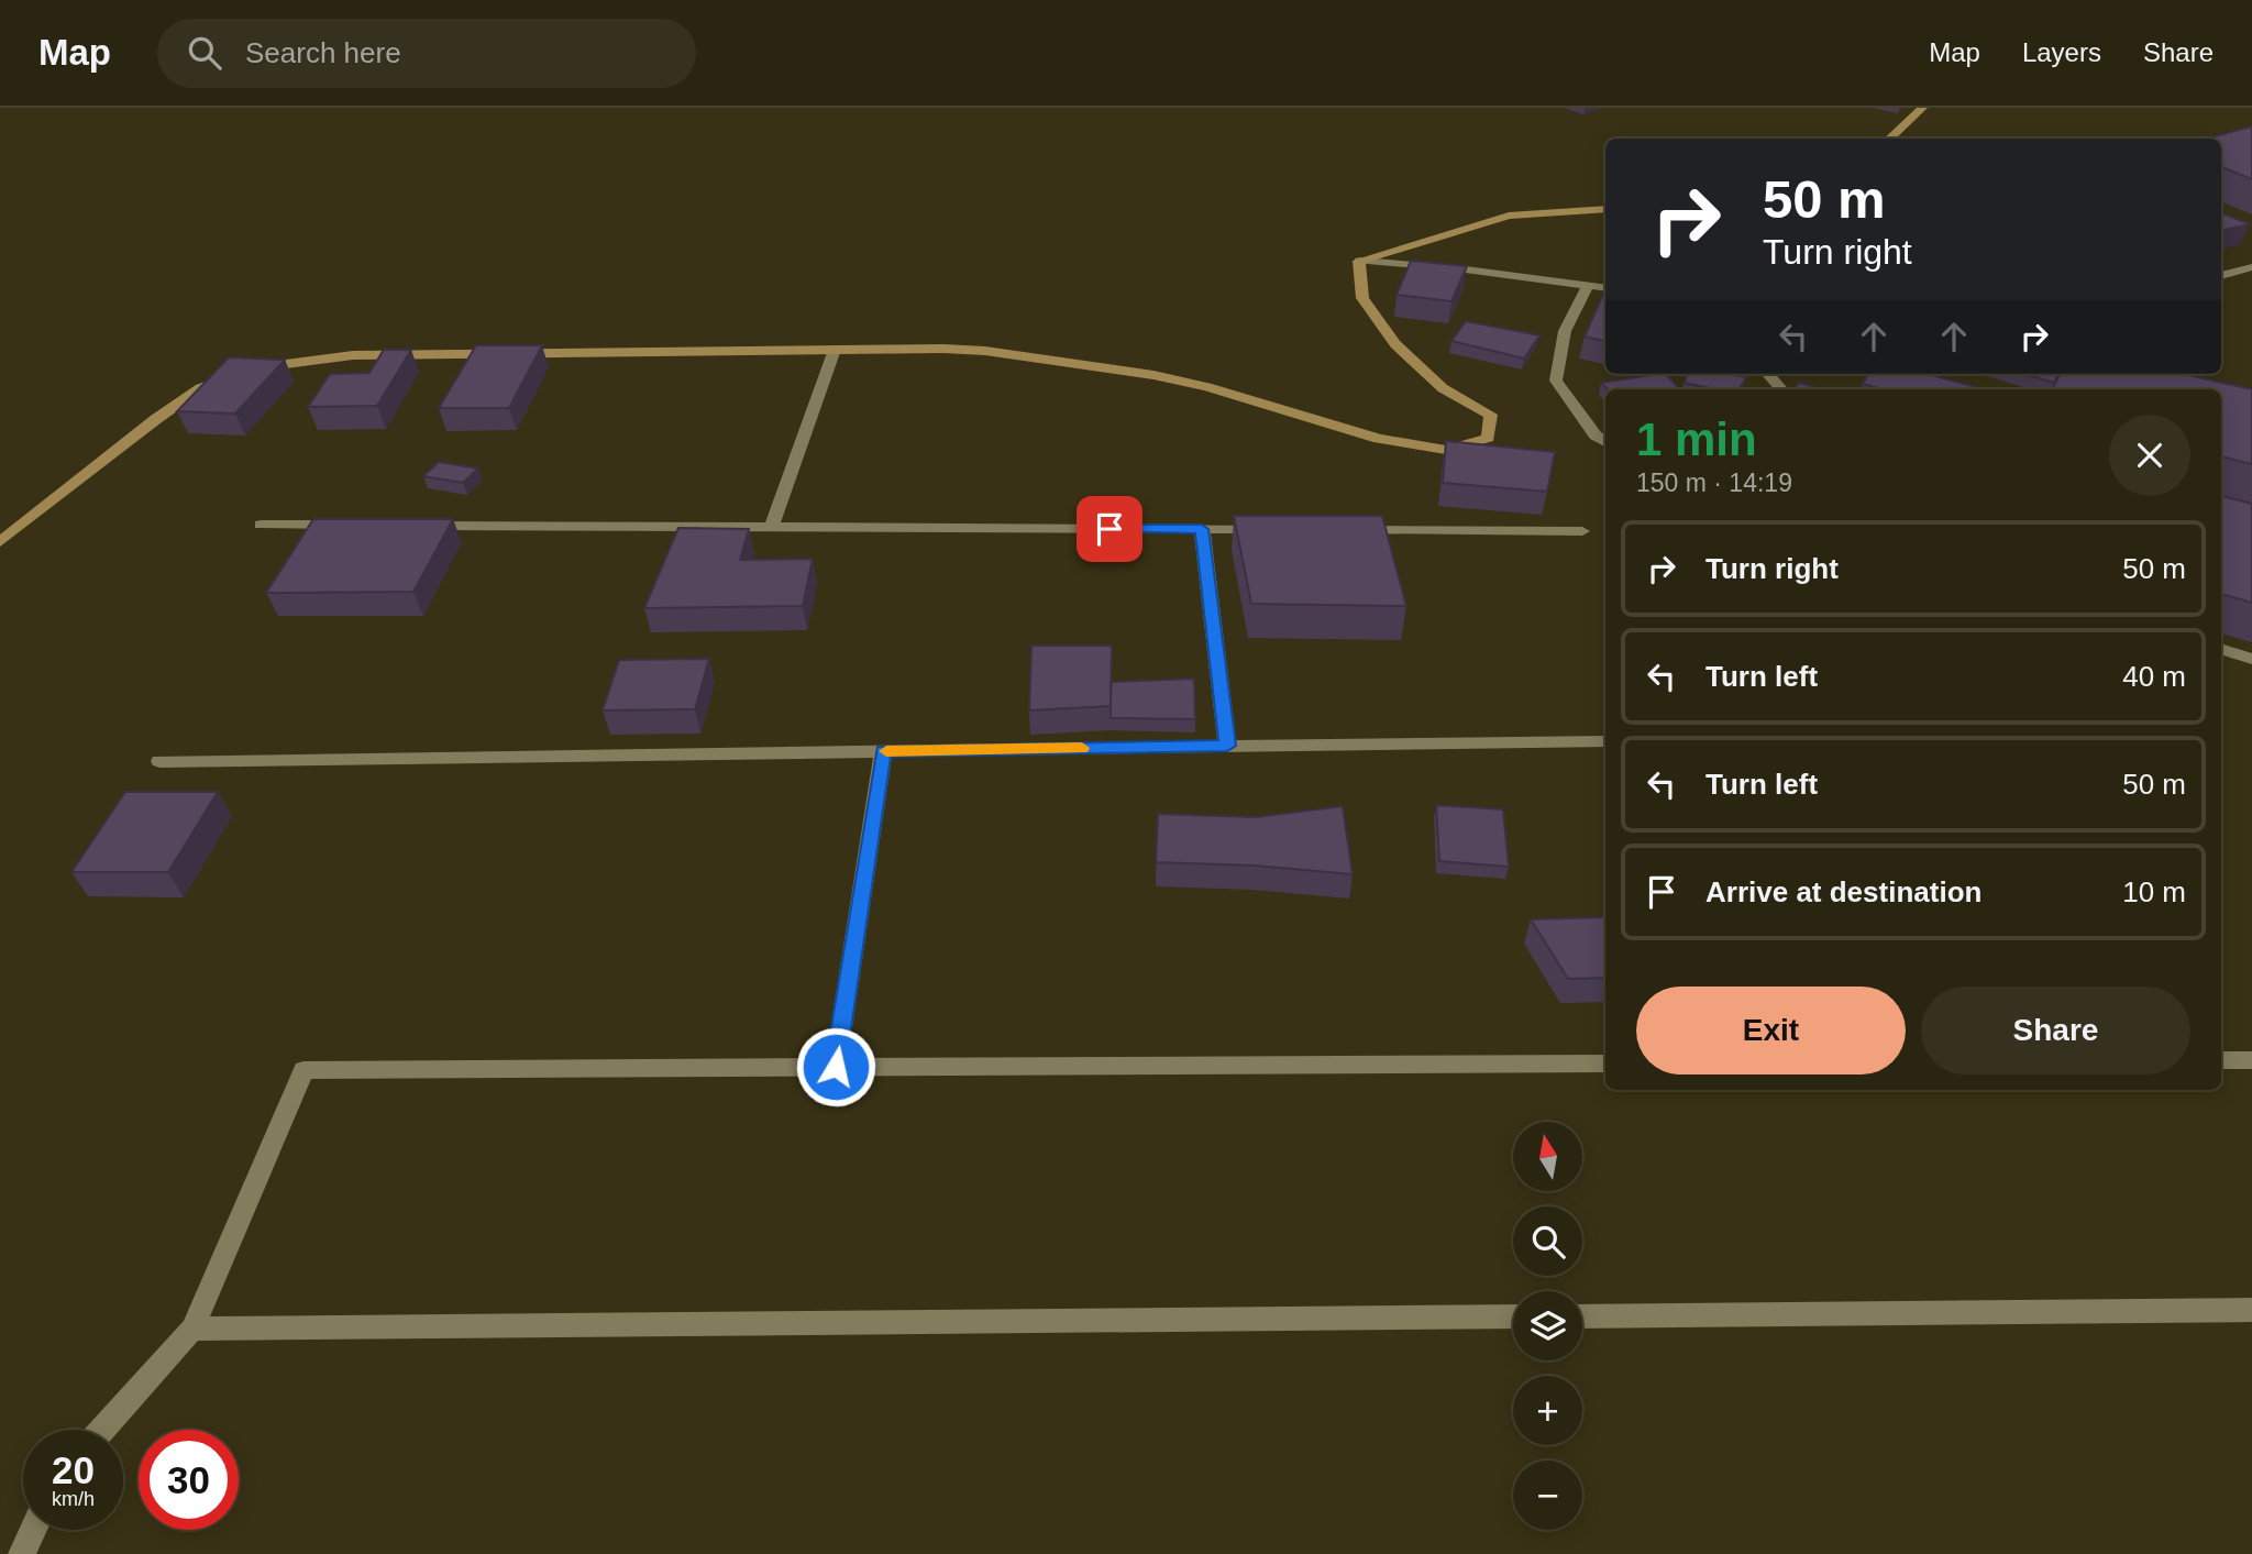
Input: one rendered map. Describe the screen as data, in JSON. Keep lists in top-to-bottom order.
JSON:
{
  "north": "top",
  "page": {
    "header": "Map",
    "search": "Search here",
    "nav": ["Map", "Layers", "Share"],
    "turn": ["50 m", "Turn right"],
    "heading": ["1 min", "150 m · 14:19"],
    "list": [
      {
        "name": "Turn right",
        "value": "50 m"
      },
      {
        "name": "Turn left",
        "value": "40 m"
      },
      {
        "name": "Turn left",
        "value": "50 m"
      },
      {
        "name": "Arrive at destination",
        "value": "10 m"
      }
    ],
    "buttons": ["Exit", "Share"],
    "map_buttons": ["+", "−"],
    "speed": "20 km/h",
    "limit": "30"
  }
}
